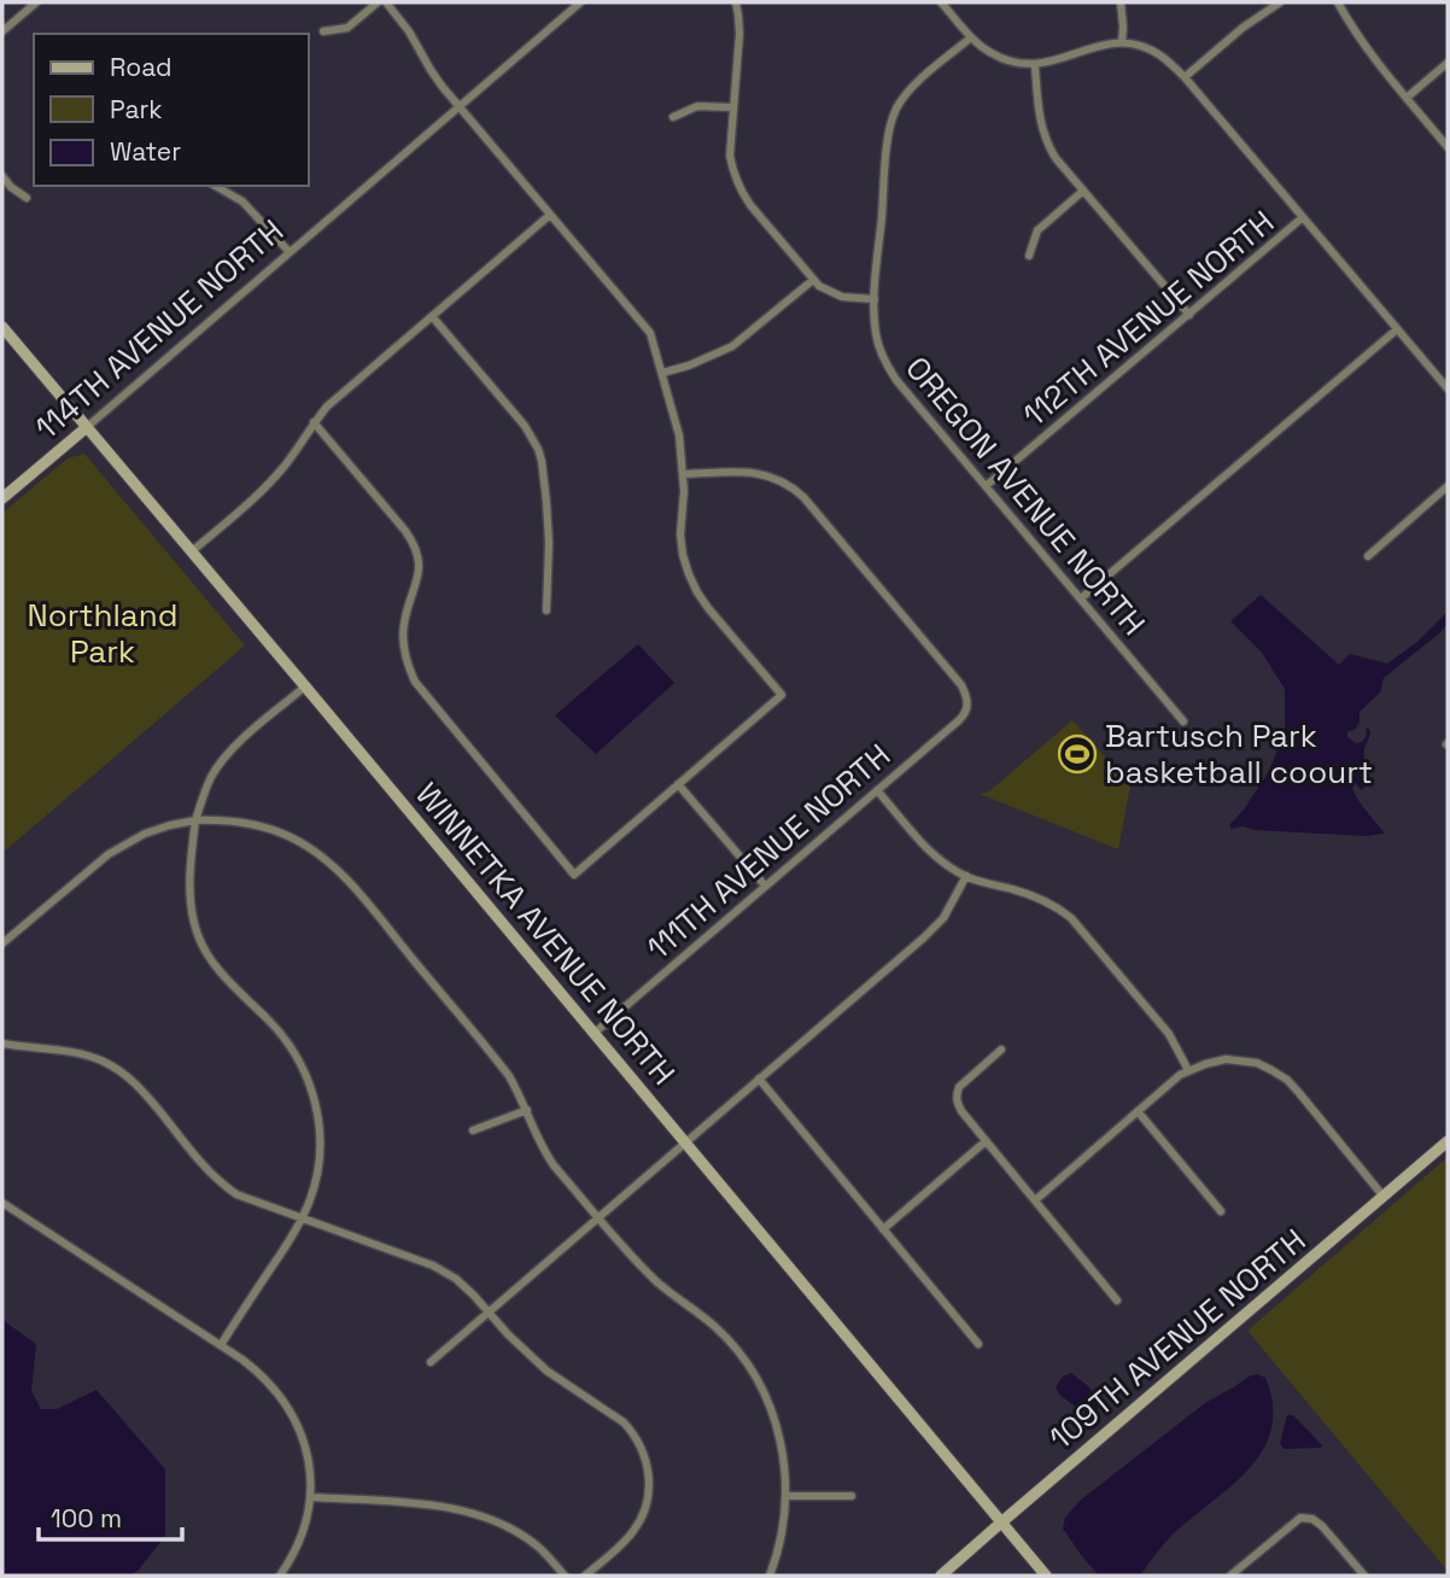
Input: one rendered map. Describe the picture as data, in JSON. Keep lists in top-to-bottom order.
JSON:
{
  "streets": {
    "street": [
      "112TH AVENUE NORTH",
      "114TH AVENUE NORTH",
      "OREGON AVENUE NORTH",
      "111TH AVENUE NORTH",
      "WINNETKA AVENUE NORTH",
      "109TH AVENUE NORTH"
    ]
  },
  "crossings": [
    ["112TH AVENUE NORTH", "OREGON AVENUE NORTH"],
    ["114TH AVENUE NORTH", "WINNETKA AVENUE NORTH"],
    ["111TH AVENUE NORTH", "WINNETKA AVENUE NORTH"],
    ["WINNETKA AVENUE NORTH", "109TH AVENUE NORTH"]
  ],
  "parks": ["Northland Park"],
  "places": {
    "sports": ["Bartusch Park basketball coourt"]
  },
  "legend": ["Road", "Park", "Water"],
  "scale_bar": "100 m"
}
